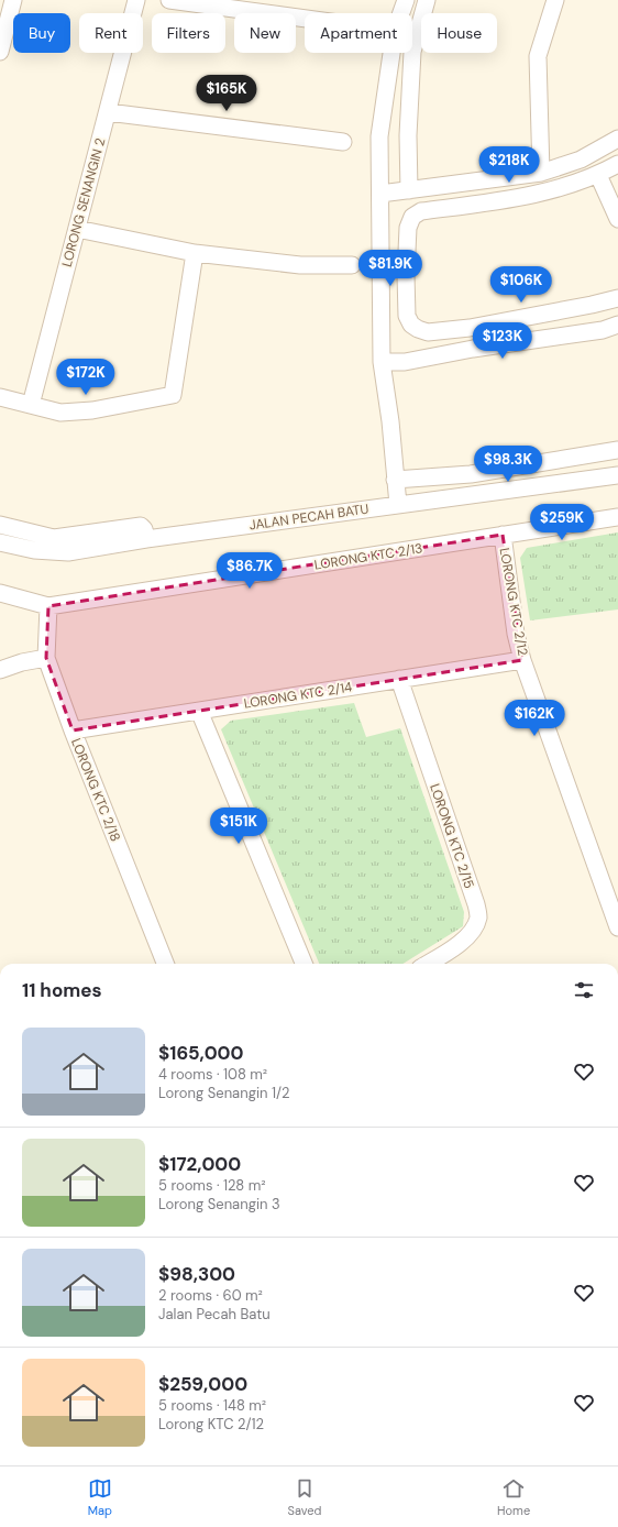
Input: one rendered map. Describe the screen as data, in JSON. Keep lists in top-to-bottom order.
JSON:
{
  "streets": {
    "street": [
      "LORONG SENANGIN 2",
      "JALAN PECAH BATU",
      "LORONG KTC 2/13",
      "LORONG KTC 2/12",
      "LORONG KTC 2/14",
      "LORONG KTC 2/18",
      "LORONG KTC 2/15"
    ]
  },
  "crossings": [
    ["LORONG KTC 2/13", "LORONG KTC 2/12"],
    ["LORONG KTC 2/13", "LORONG KTC 2/18"],
    ["LORONG KTC 2/12", "LORONG KTC 2/14"],
    ["LORONG KTC 2/14", "LORONG KTC 2/18"],
    ["LORONG KTC 2/14", "LORONG KTC 2/15"]
  ],
  "page": {
    "chip": [
      "Buy",
      "Rent",
      "Filters",
      "New",
      "Apartment",
      "House"
    ],
    "price": [
      "$165K",
      "$218K",
      "$81.9K",
      "$106K",
      "$123K",
      "$172K",
      "$98.3K",
      "$259K",
      "$86.7K",
      "$162K",
      "$151K"
    ],
    "heading": "11 homes",
    "list": [
      {
        "name": "$165,000",
        "note": "4 rooms · 108 m² · Lorong Senangin 1/2"
      },
      {
        "name": "$172,000",
        "note": "5 rooms · 128 m² · Lorong Senangin 3"
      },
      {
        "name": "$98,300",
        "note": "2 rooms · 60 m² · Jalan Pecah Batu"
      },
      {
        "name": "$259,000",
        "note": "5 rooms · 148 m² · Lorong KTC 2/12"
      }
    ],
    "tabs": ["Map", "Saved", "Home"]
  }
}
